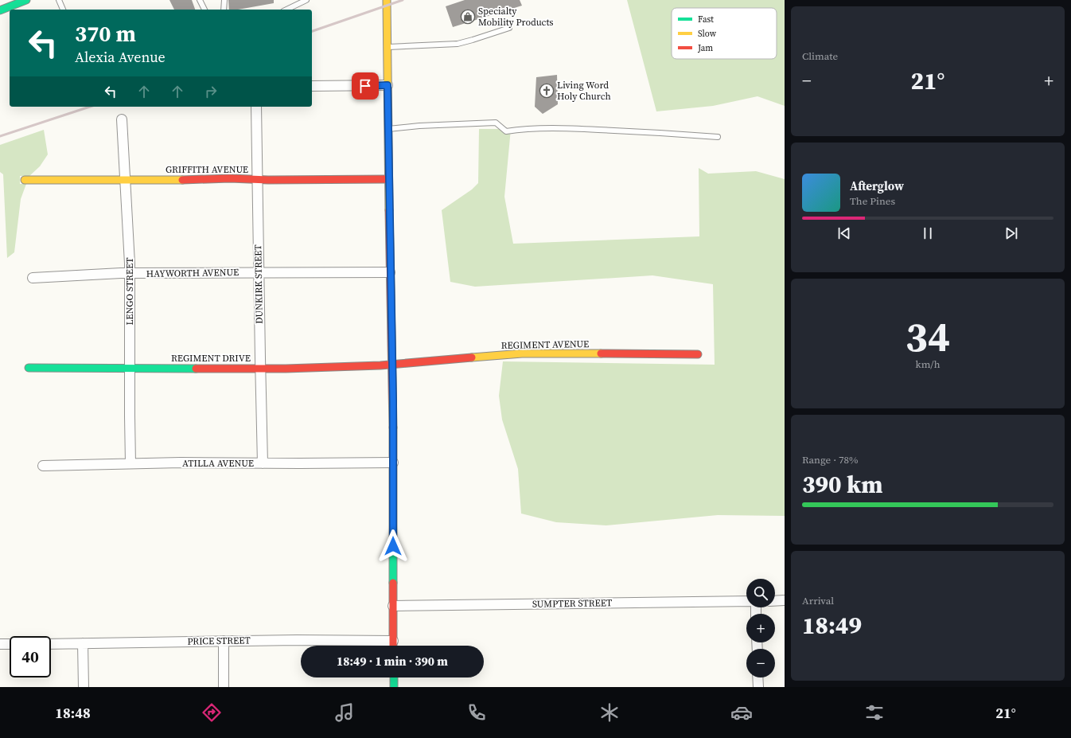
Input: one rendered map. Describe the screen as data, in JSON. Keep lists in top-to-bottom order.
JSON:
{
  "streets": {
    "main road": ["GRIFFITH AVENUE", "REGIMENT AVENUE", "REGIMENT DRIVE"],
    "street": [
      "HAYWORTH AVENUE",
      "DUNKIRK STREET",
      "LENGO STREET",
      "ATILLA AVENUE",
      "SUMPTER STREET",
      "PRICE STREET"
    ]
  },
  "crossings": [
    ["GRIFFITH AVENUE", "DUNKIRK STREET"],
    ["GRIFFITH AVENUE", "LENGO STREET"],
    ["HAYWORTH AVENUE", "DUNKIRK STREET"],
    ["HAYWORTH AVENUE", "LENGO STREET"],
    ["DUNKIRK STREET", "REGIMENT DRIVE"],
    ["DUNKIRK STREET", "ATILLA AVENUE"],
    ["LENGO STREET", "REGIMENT DRIVE"],
    ["LENGO STREET", "ATILLA AVENUE"],
    ["REGIMENT AVENUE", "REGIMENT DRIVE"]
  ],
  "places": {
    "shop": ["Specialty Mobility Products"],
    "church": ["Living Word Holy Church"]
  },
  "legend": ["Fast", "Slow", "Jam"],
  "page": {
    "tile": [
      "Climate",
      ["34", "km/h"],
      ["Range · 78%", "390 km"],
      ["Arrival", "18:49"]
    ],
    "turn": ["370 m", "Alexia Avenue"],
    "heat": ["−", "21°", "+"],
    "song": ["Afterglow", "The Pines"],
    "map_buttons": ["+", "−"],
    "limit": "40",
    "trip": "18:49 · 1 min · 390 m",
    "tabs": ["18:48", "21°"]
  }
}
